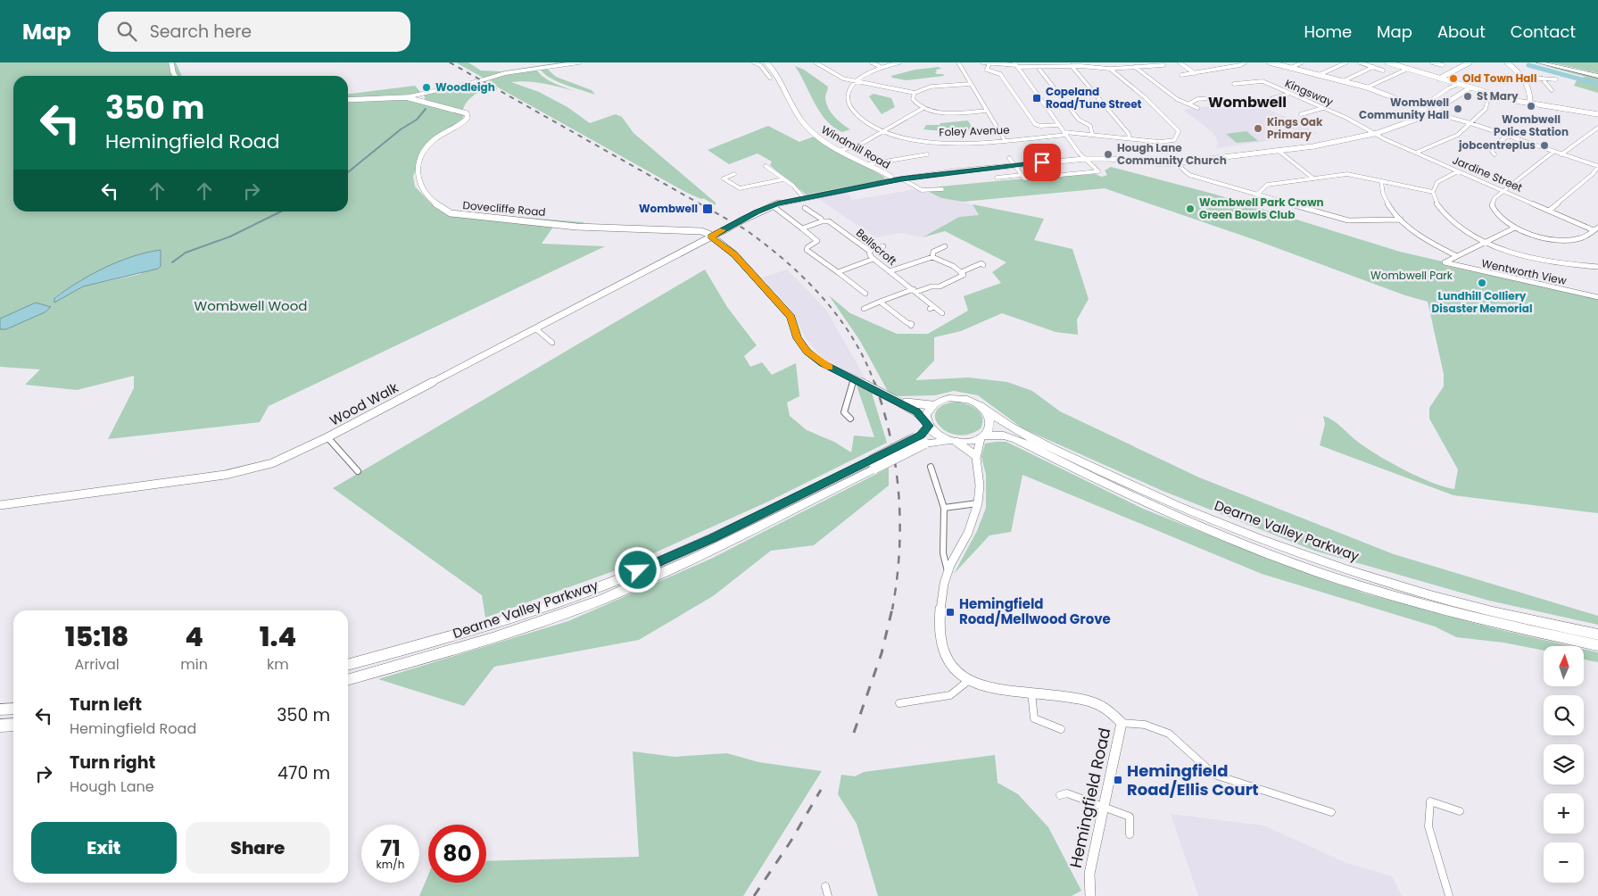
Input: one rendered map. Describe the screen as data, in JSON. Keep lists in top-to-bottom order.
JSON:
{
  "streets": {
    "highway": ["Dearne Valley Parkway"],
    "street": [
      "Kingsway",
      "Foley Avenue",
      "Windmill Road",
      "Jardine Street",
      "Dovecliffe Road",
      "Bellscroft",
      "Wentworth View",
      "Wood Walk",
      "Hemingfield Road"
    ]
  },
  "crossings": [
    ["Kingsway", "Jardine Street"],
    ["Dovecliffe Road", "Wood Walk"],
    ["Dearne Valley Parkway", "Hemingfield Road"]
  ],
  "districts": ["Wombwell"],
  "parks": ["Wombwell Park", "Wombwell Wood"],
  "places": {
    "other": [
      "Old Town Hall",
      "Woodleigh",
      "St Mary",
      "Wombwell Police Station",
      "Wombwell Community Hall",
      "Kings Oak Primary",
      "jobcentreplus",
      "Hough Lane Community Church",
      "Wombwell Park Crown Green Bowls Club",
      "Lundhill Colliery Disaster Memorial"
    ],
    "transit": [
      "Copeland Road/Tune Street",
      "Wombwell",
      "Hemingfield Road/Mellwood Grove",
      "Hemingfield Road/Ellis Court"
    ]
  },
  "north": "top",
  "page": {
    "header": "Map",
    "search": "Search here",
    "nav": [
      "Home",
      "Map",
      "About",
      "Contact"
    ],
    "turn": ["350 m", "Hemingfield Road"],
    "eta": [
      "15:18",
      "Arrival",
      "4",
      "min",
      "1.4",
      "km"
    ],
    "map_buttons": ["+", "−"],
    "list": [
      {
        "name": "Turn left",
        "note": "Hemingfield Road",
        "value": "350 m"
      },
      {
        "name": "Turn right",
        "note": "Hough Lane",
        "value": "470 m"
      }
    ],
    "buttons": ["Exit", "Share"],
    "speed": "71 km/h",
    "limit": "80"
  }
}
